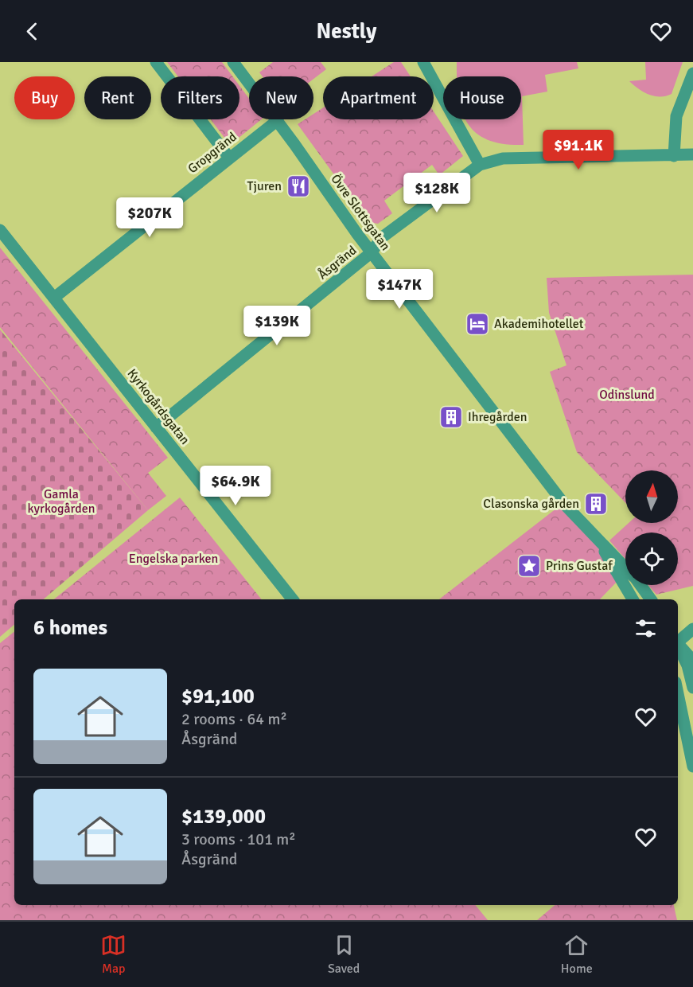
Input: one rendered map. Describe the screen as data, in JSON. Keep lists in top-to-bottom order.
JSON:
{
  "streets": {
    "street": [
      "Gropgränd",
      "Övre Slottsgatan",
      "Åsgränd",
      "Kyrkogårdsgatan"
    ]
  },
  "crossings": [
    ["Gropgränd", "Övre Slottsgatan"],
    ["Gropgränd", "Kyrkogårdsgatan"],
    ["Övre Slottsgatan", "Åsgränd"],
    ["Åsgränd", "Kyrkogårdsgatan"]
  ],
  "parks": ["Odinslund", "Gamla kyrkogården", "Engelska parken"],
  "places": {
    "restaurant": ["Tjuren"],
    "hotel": ["Akademihotellet"],
    "building": ["Ihregården", "Clasonska gården"],
    "place": ["Prins Gustaf"]
  },
  "north": "top",
  "page": {
    "header": "Nestly",
    "chip": [
      "Buy",
      "Rent",
      "Filters",
      "New",
      "Apartment",
      "House"
    ],
    "price": [
      "$91.1K",
      "$128K",
      "$207K",
      "$147K",
      "$139K",
      "$64.9K"
    ],
    "heading": "6 homes",
    "list": [
      {
        "name": "$91,100",
        "note": "2 rooms · 64 m² · Åsgränd"
      },
      {
        "name": "$139,000",
        "note": "3 rooms · 101 m² · Åsgränd"
      }
    ],
    "tabs": ["Map", "Saved", "Home"]
  }
}
